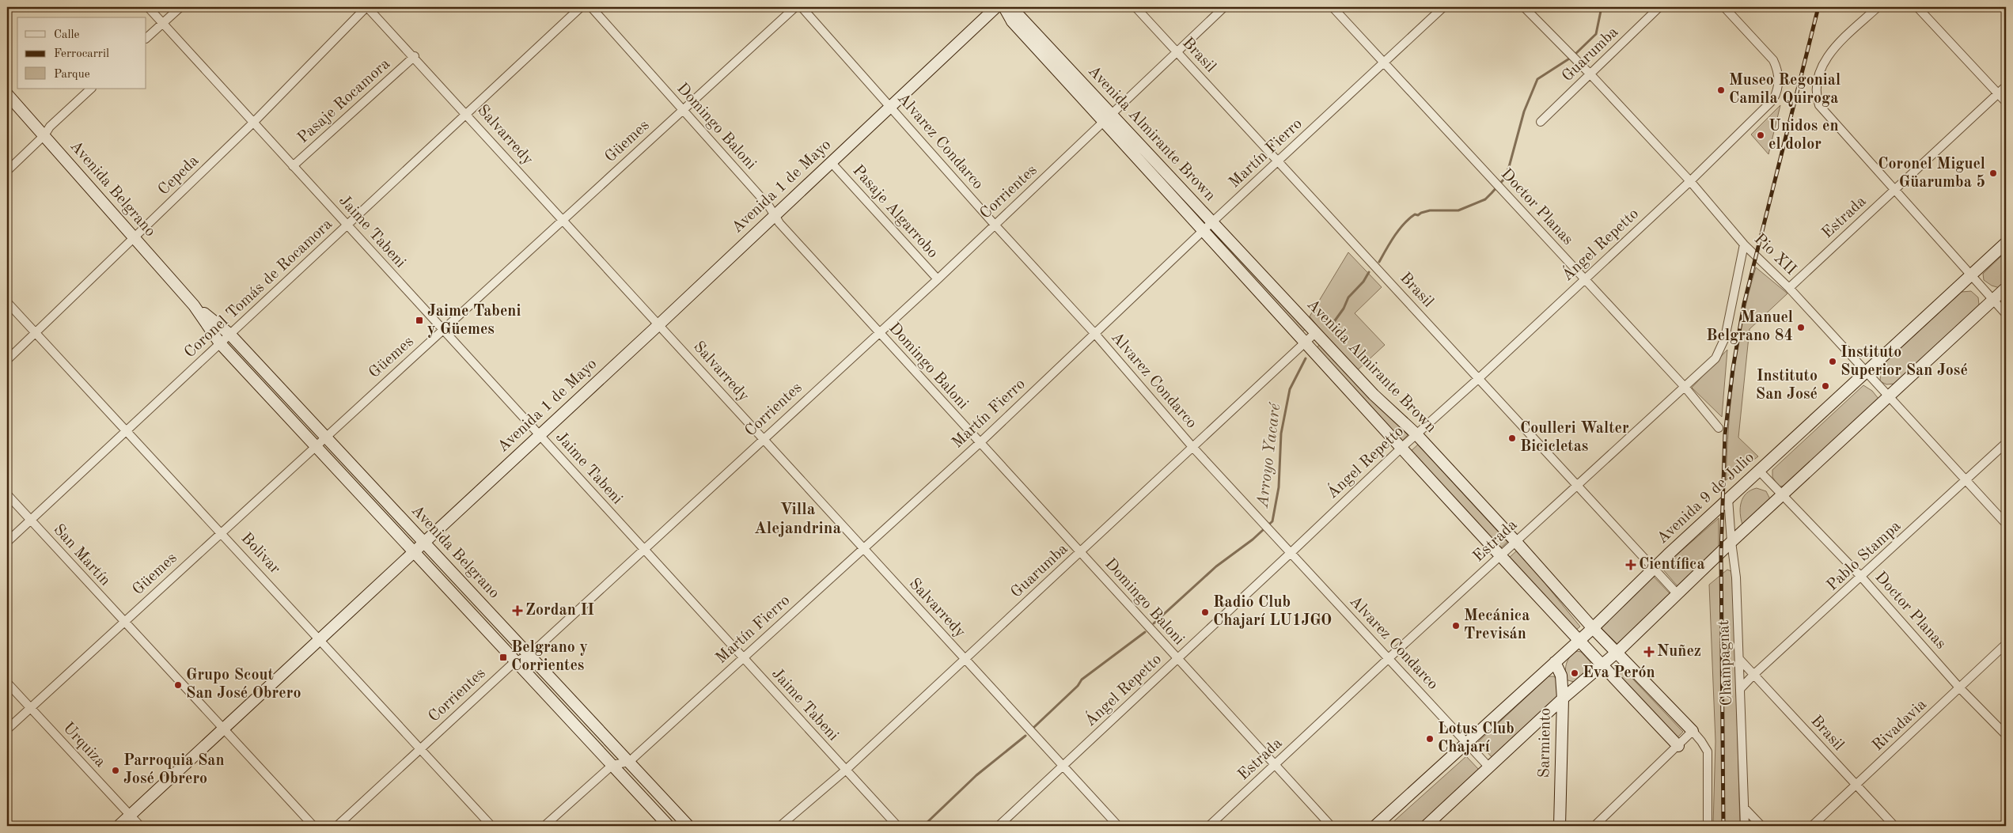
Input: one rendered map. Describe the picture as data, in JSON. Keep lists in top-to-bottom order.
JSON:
{
  "streets": {
    "main road": [
      "Avenida Almirante Brown",
      "Avenida 1 de Mayo",
      "Avenida Belgrano",
      "Avenida 9 de Julio",
      "Sarmiento"
    ],
    "street": [
      "Guarumba",
      "Brasil",
      "Pasaje Rocamora",
      "Domingo Baloni",
      "Salvarredy",
      "Güemes",
      "Alvarez Condarco",
      "Martín Fierro",
      "Cepeda",
      "Corrientes",
      "Doctor Planas",
      "Pasaje Algarrobo",
      "Estrada",
      "Jaime Tabeni",
      "Ángel Repetto",
      "Pio XII",
      "Coronel Tomás de Rocamora",
      "Bolivar",
      "San Martín",
      "Pablo Stampa",
      "Champagnat",
      "Rivadavia",
      "Urquiza"
    ]
  },
  "crossings": [
    ["Guarumba", "Domingo Baloni"],
    ["Guarumba", "Avenida Almirante Brown"],
    ["Guarumba", "Salvarredy"],
    ["Guarumba", "Alvarez Condarco"],
    ["Guarumba", "Jaime Tabeni"],
    ["Guarumba", "Pio XII"],
    ["Brasil", "Martín Fierro"],
    ["Brasil", "Corrientes"],
    ["Brasil", "Estrada"],
    ["Brasil", "Ángel Repetto"],
    ["Brasil", "Avenida 9 de Julio"],
    ["Brasil", "Pablo Stampa"],
    ["Brasil", "Champagnat"],
    ["Brasil", "Rivadavia"],
    ["Pasaje Rocamora", "Salvarredy"],
    ["Pasaje Rocamora", "Jaime Tabeni"],
    ["Domingo Baloni", "Güemes"],
    ["Domingo Baloni", "Martín Fierro"],
    ["Domingo Baloni", "Avenida 1 de Mayo"],
    ["Domingo Baloni", "Corrientes"],
    ["Domingo Baloni", "Estrada"],
    ["Domingo Baloni", "Ángel Repetto"],
    ["Avenida Almirante Brown", "Martín Fierro"],
    ["Avenida Almirante Brown", "Corrientes"],
    ["Avenida Almirante Brown", "Estrada"],
    ["Avenida Almirante Brown", "Ángel Repetto"],
    ["Avenida Almirante Brown", "Avenida 9 de Julio"],
    ["Salvarredy", "Güemes"],
    ["Salvarredy", "Martín Fierro"],
    ["Salvarredy", "Cepeda"],
    ["Salvarredy", "Avenida 1 de Mayo"],
    ["Salvarredy", "Corrientes"],
    ["Salvarredy", "Ángel Repetto"],
    ["Salvarredy", "Coronel Tomás de Rocamora"],
    ["Güemes", "Avenida Belgrano"],
    ["Güemes", "Jaime Tabeni"],
    ["Güemes", "Bolivar"],
    ["Güemes", "San Martín"],
    ["Güemes", "Urquiza"],
    ["Alvarez Condarco", "Martín Fierro"],
    ["Alvarez Condarco", "Avenida 1 de Mayo"],
    ["Alvarez Condarco", "Corrientes"],
    ["Alvarez Condarco", "Estrada"],
    ["Alvarez Condarco", "Ángel Repetto"],
    ["Alvarez Condarco", "Avenida 9 de Julio"],
    ["Martín Fierro", "Avenida Belgrano"],
    ["Martín Fierro", "Doctor Planas"],
    ["Martín Fierro", "Jaime Tabeni"],
    ["Cepeda", "Avenida Belgrano"],
    ["Cepeda", "Jaime Tabeni"],
    ["Cepeda", "Bolivar"],
    ["Avenida 1 de Mayo", "Avenida Belgrano"],
    ["Avenida 1 de Mayo", "Pasaje Algarrobo"],
    ["Avenida 1 de Mayo", "Jaime Tabeni"],
    ["Avenida 1 de Mayo", "Bolivar"],
    ["Avenida 1 de Mayo", "San Martín"],
    ["Avenida 1 de Mayo", "Urquiza"],
    ["Avenida Belgrano", "Corrientes"],
    ["Avenida Belgrano", "Coronel Tomás de Rocamora"],
    ["Corrientes", "Pasaje Algarrobo"],
    ["Corrientes", "Jaime Tabeni"],
    ["Corrientes", "Bolivar"],
    ["Doctor Planas", "Estrada"],
    ["Doctor Planas", "Ángel Repetto"],
    ["Doctor Planas", "Avenida 9 de Julio"],
    ["Doctor Planas", "Pablo Stampa"],
    ["Doctor Planas", "Rivadavia"],
    ["Estrada", "Pio XII"],
    ["Jaime Tabeni", "Coronel Tomás de Rocamora"],
    ["Ángel Repetto", "Pio XII"],
    ["Pio XII", "Avenida 9 de Julio"],
    ["Pio XII", "Pablo Stampa"],
    ["Coronel Tomás de Rocamora", "Bolivar"],
    ["Coronel Tomás de Rocamora", "San Martín"],
    ["Avenida 9 de Julio", "Champagnat"],
    ["Avenida 9 de Julio", "Sarmiento"],
    ["Pablo Stampa", "Champagnat"]
  ],
  "districts": ["Villa Alejandrina"],
  "water": ["Arroyo Yacaré"],
  "places": {
    "other": [
      "Museo Regonial Camila Quiroga",
      "Unidos en el dolor",
      "Coronel Miguel Güarumba 5",
      "Manuel Belgrano 84",
      "Instituto Superior San José",
      "Instituto San José",
      "Coulleri Walter Bicicletas",
      "Radio Club Chajarí LU1JGO",
      "Mecánica Trevisán",
      "Eva Perón",
      "Grupo Scout San José Obrero",
      "Lotus Club Chajarí",
      "Parroquia San José Obrero"
    ],
    "transit": ["Jaime Tabeni y Güemes", "Belgrano y Corrientes"],
    "health": ["Científica", "Zordan II", "Nuñez"]
  },
  "legend": ["Calle", "Ferrocarril", "Parque"]
}
